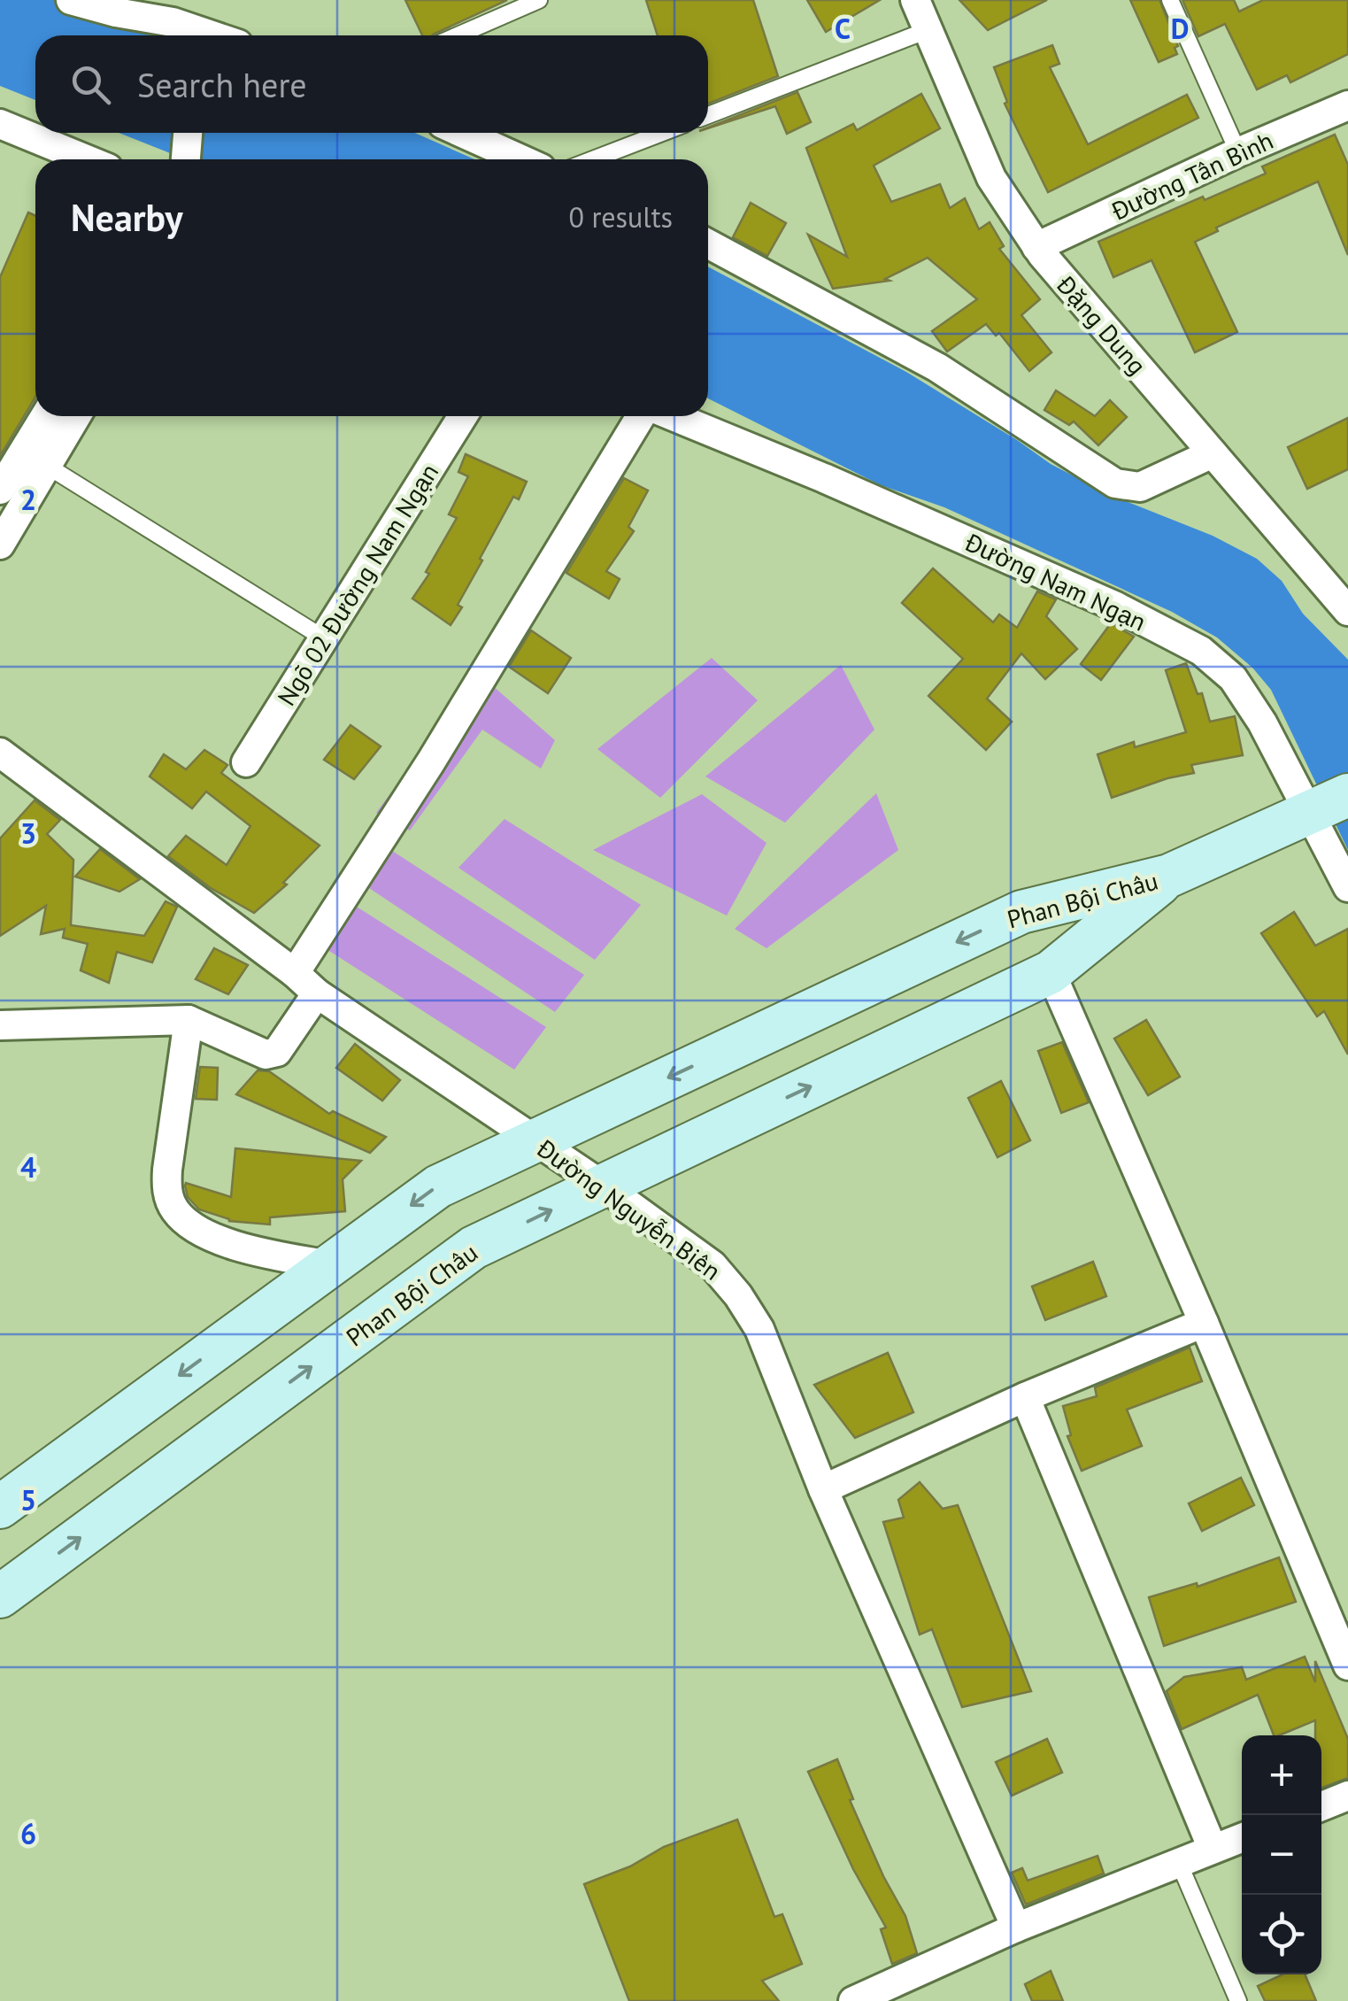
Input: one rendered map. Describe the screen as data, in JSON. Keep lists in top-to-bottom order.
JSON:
{
  "streets": {
    "street": [
      "Đường Tân Bình",
      "Đặng Dung",
      "Đường Nam Ngạn",
      "Ngõ 02 Đường Nam Ngạn",
      "Phan Bội Châu",
      "Đường Nguyễn Biên"
    ]
  },
  "crossings": [
    ["Đường Tân Bình", "Đặng Dung"],
    ["Phan Bội Châu", "Đường Nguyễn Biên"]
  ],
  "page": {
    "search": "Search here",
    "heading": ["Nearby", "0 results"],
    "map_buttons": ["+", "−"]
  },
  "grid": {
    "columns": ["C", "D"],
    "rows": [
      "2",
      "3",
      "4",
      "5",
      "6"
    ]
  }
}
